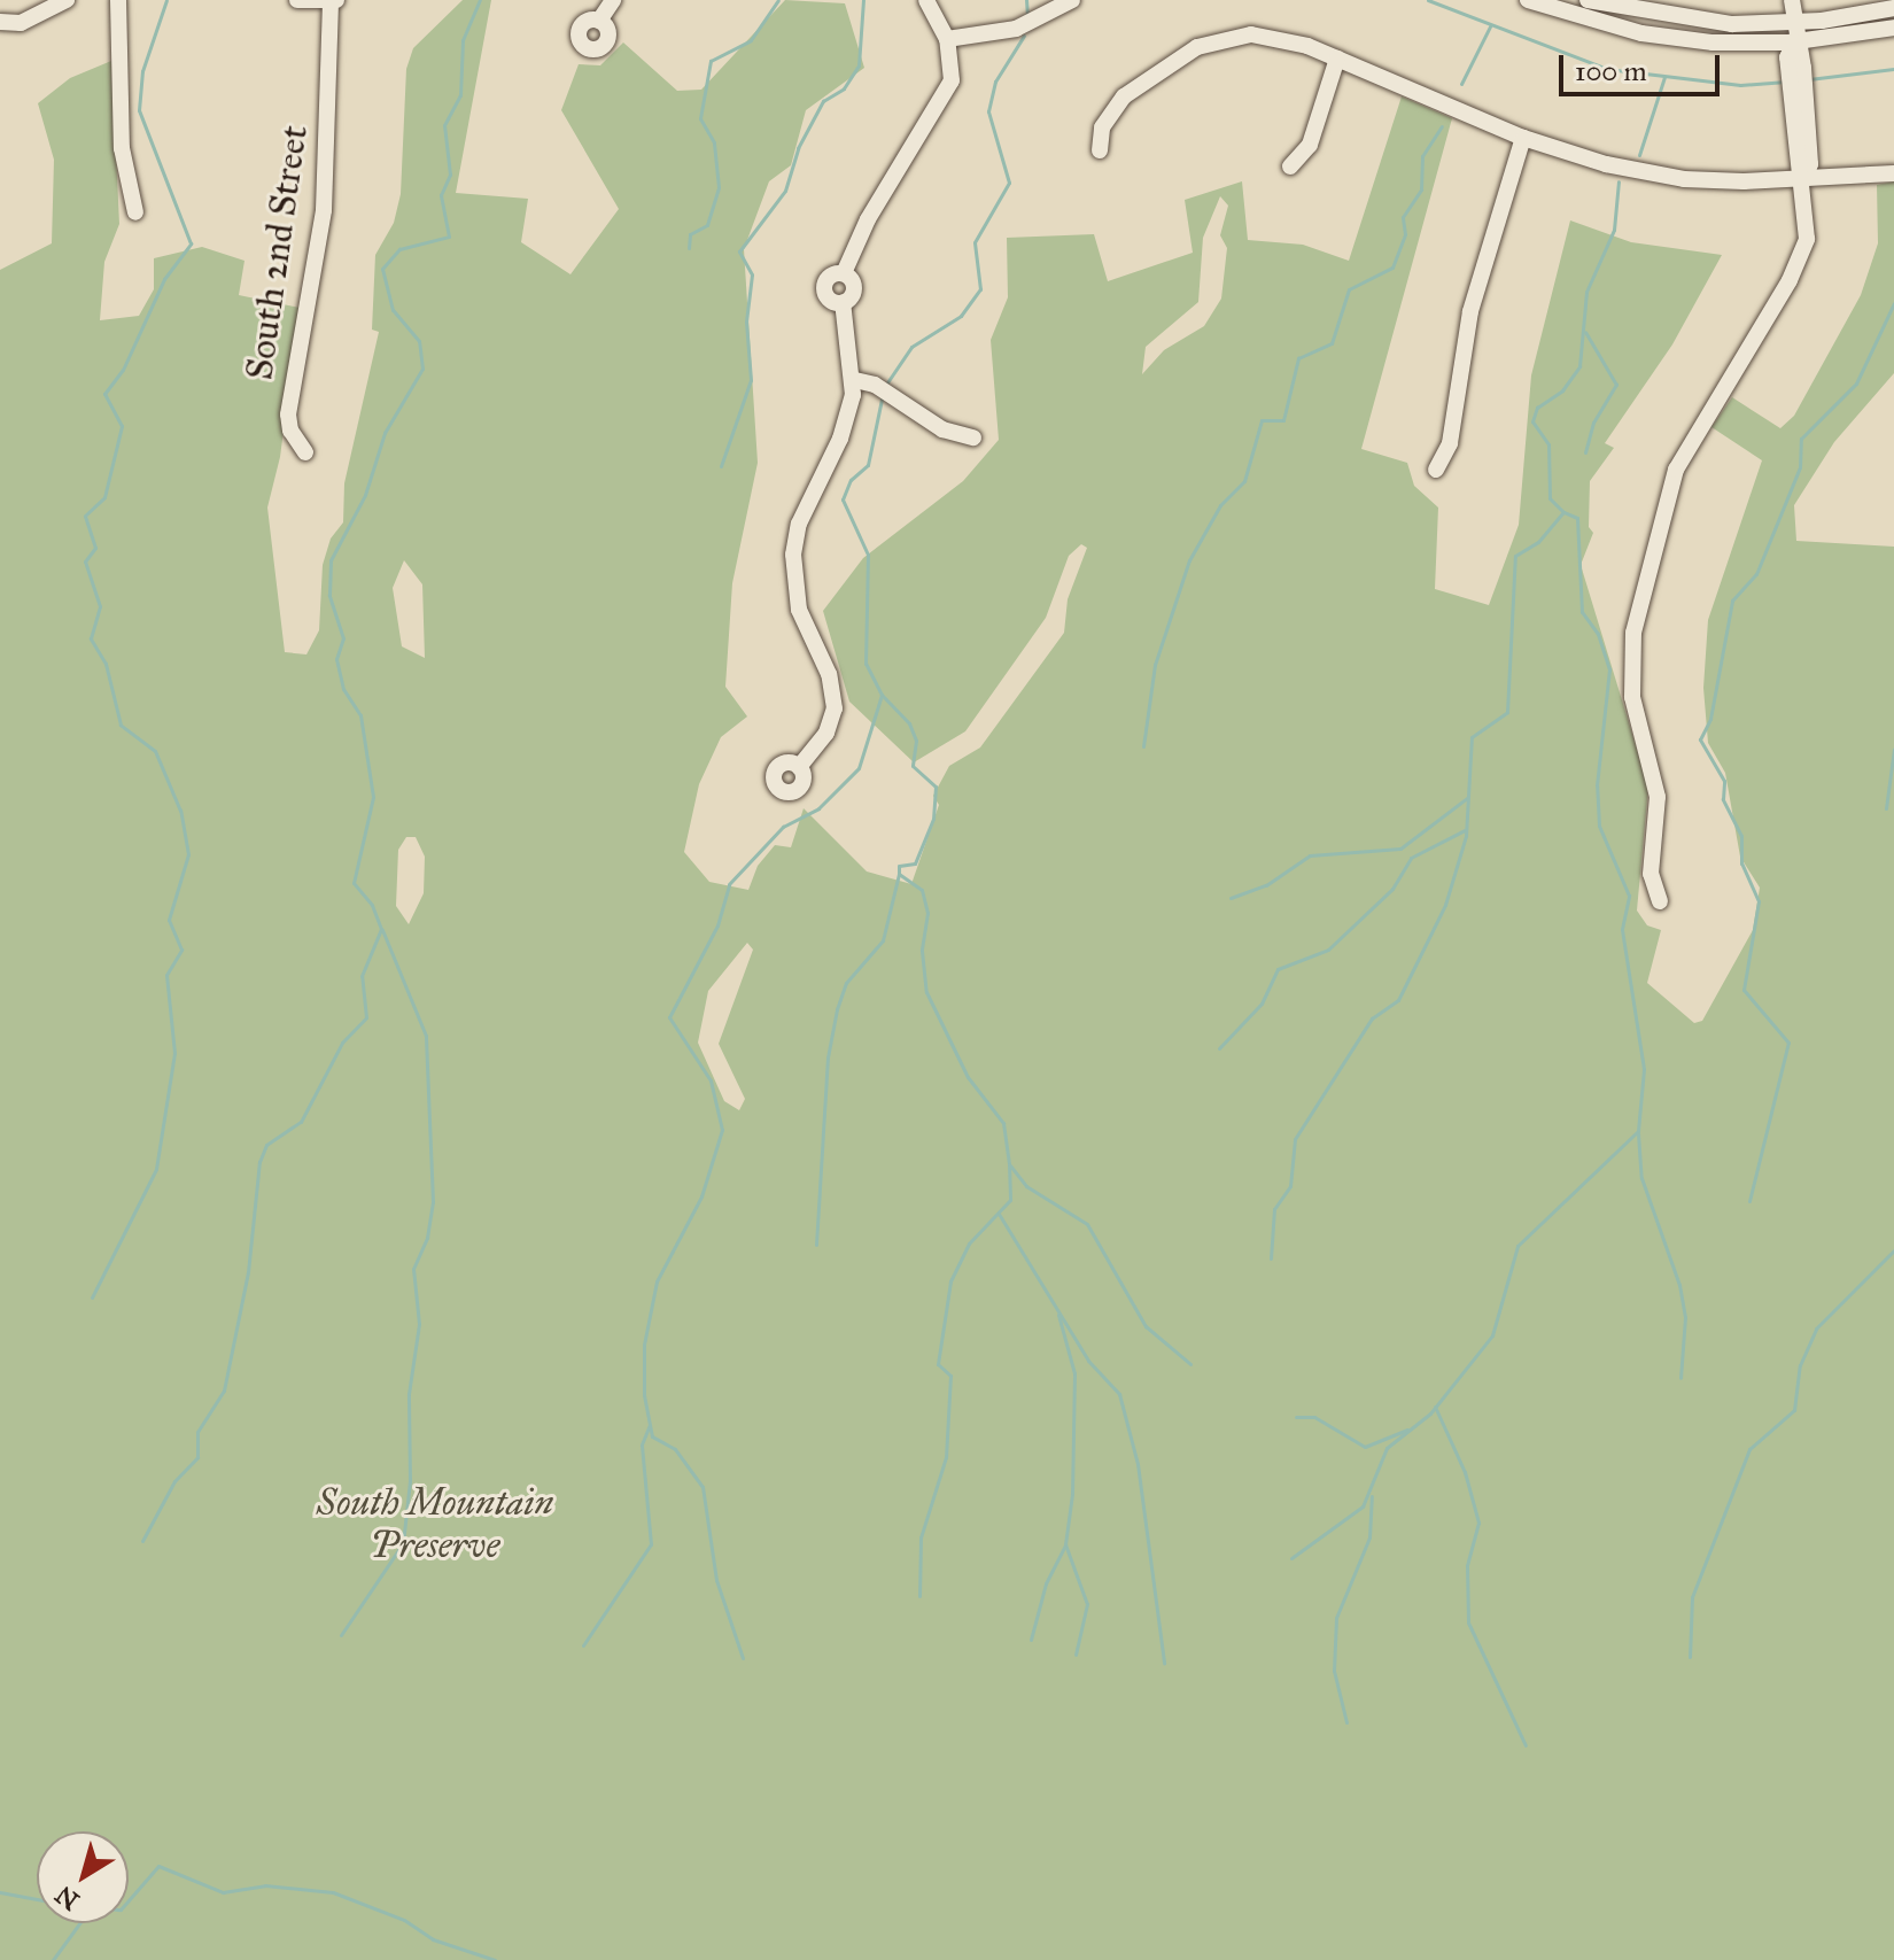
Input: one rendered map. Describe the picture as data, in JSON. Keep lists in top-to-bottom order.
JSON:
{
  "streets": {
    "street": ["South 2nd Street"]
  },
  "parks": ["South Mountain Preserve"],
  "scale_bar": "100 m",
  "north": "bottom left"
}
